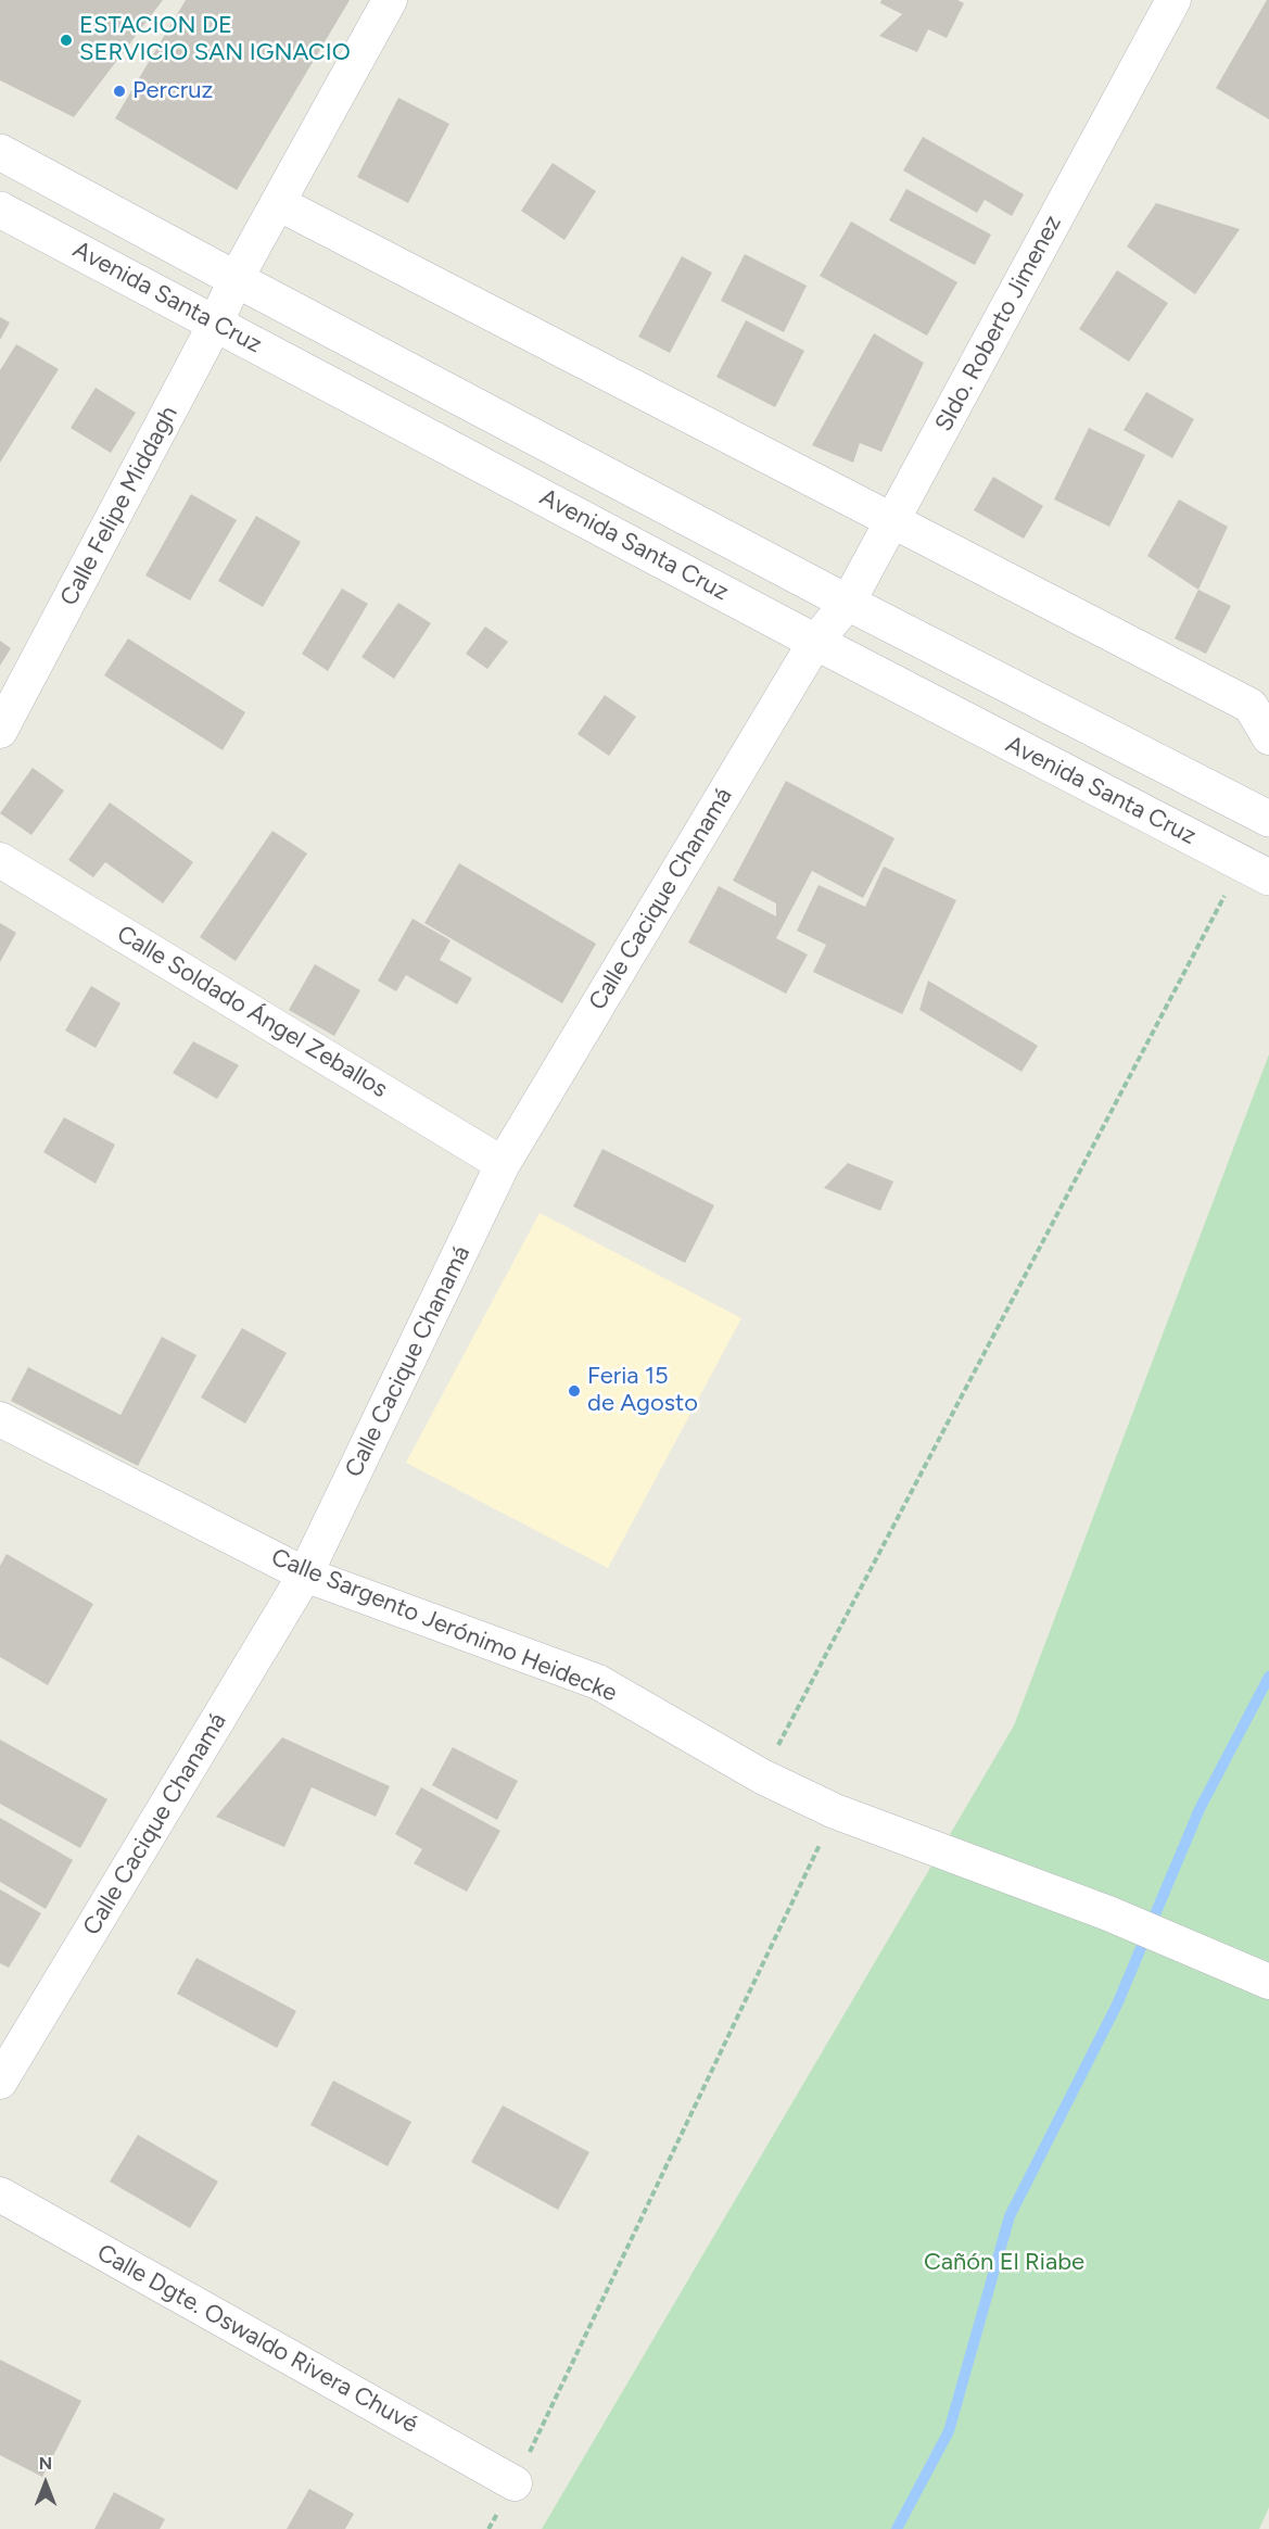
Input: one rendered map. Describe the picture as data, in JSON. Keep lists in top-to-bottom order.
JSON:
{
  "streets": {
    "main road": ["Avenida Santa Cruz"],
    "street": [
      "Sldo. Roberto Jimenez",
      "Calle Felipe Middagh",
      "Calle Cacique Chanamá",
      "Calle Soldado Ángel Zeballos",
      "Calle Sargento Jerónimo Heidecke",
      "Calle Dgte. Oswaldo Rivera Chuvé"
    ]
  },
  "crossings": [
    ["Avenida Santa Cruz", "Sldo. Roberto Jimenez"],
    ["Avenida Santa Cruz", "Calle Felipe Middagh"],
    ["Avenida Santa Cruz", "Calle Cacique Chanamá"],
    ["Sldo. Roberto Jimenez", "Calle Cacique Chanamá"],
    ["Calle Cacique Chanamá", "Calle Soldado Ángel Zeballos"],
    ["Calle Cacique Chanamá", "Calle Sargento Jerónimo Heidecke"]
  ],
  "parks": ["Cañón El Riabe"],
  "places": ["ESTACION DE SERVICIO SAN IGNACIO", "Percruz", "Feria 15 de Agosto"],
  "north": "top"
}
